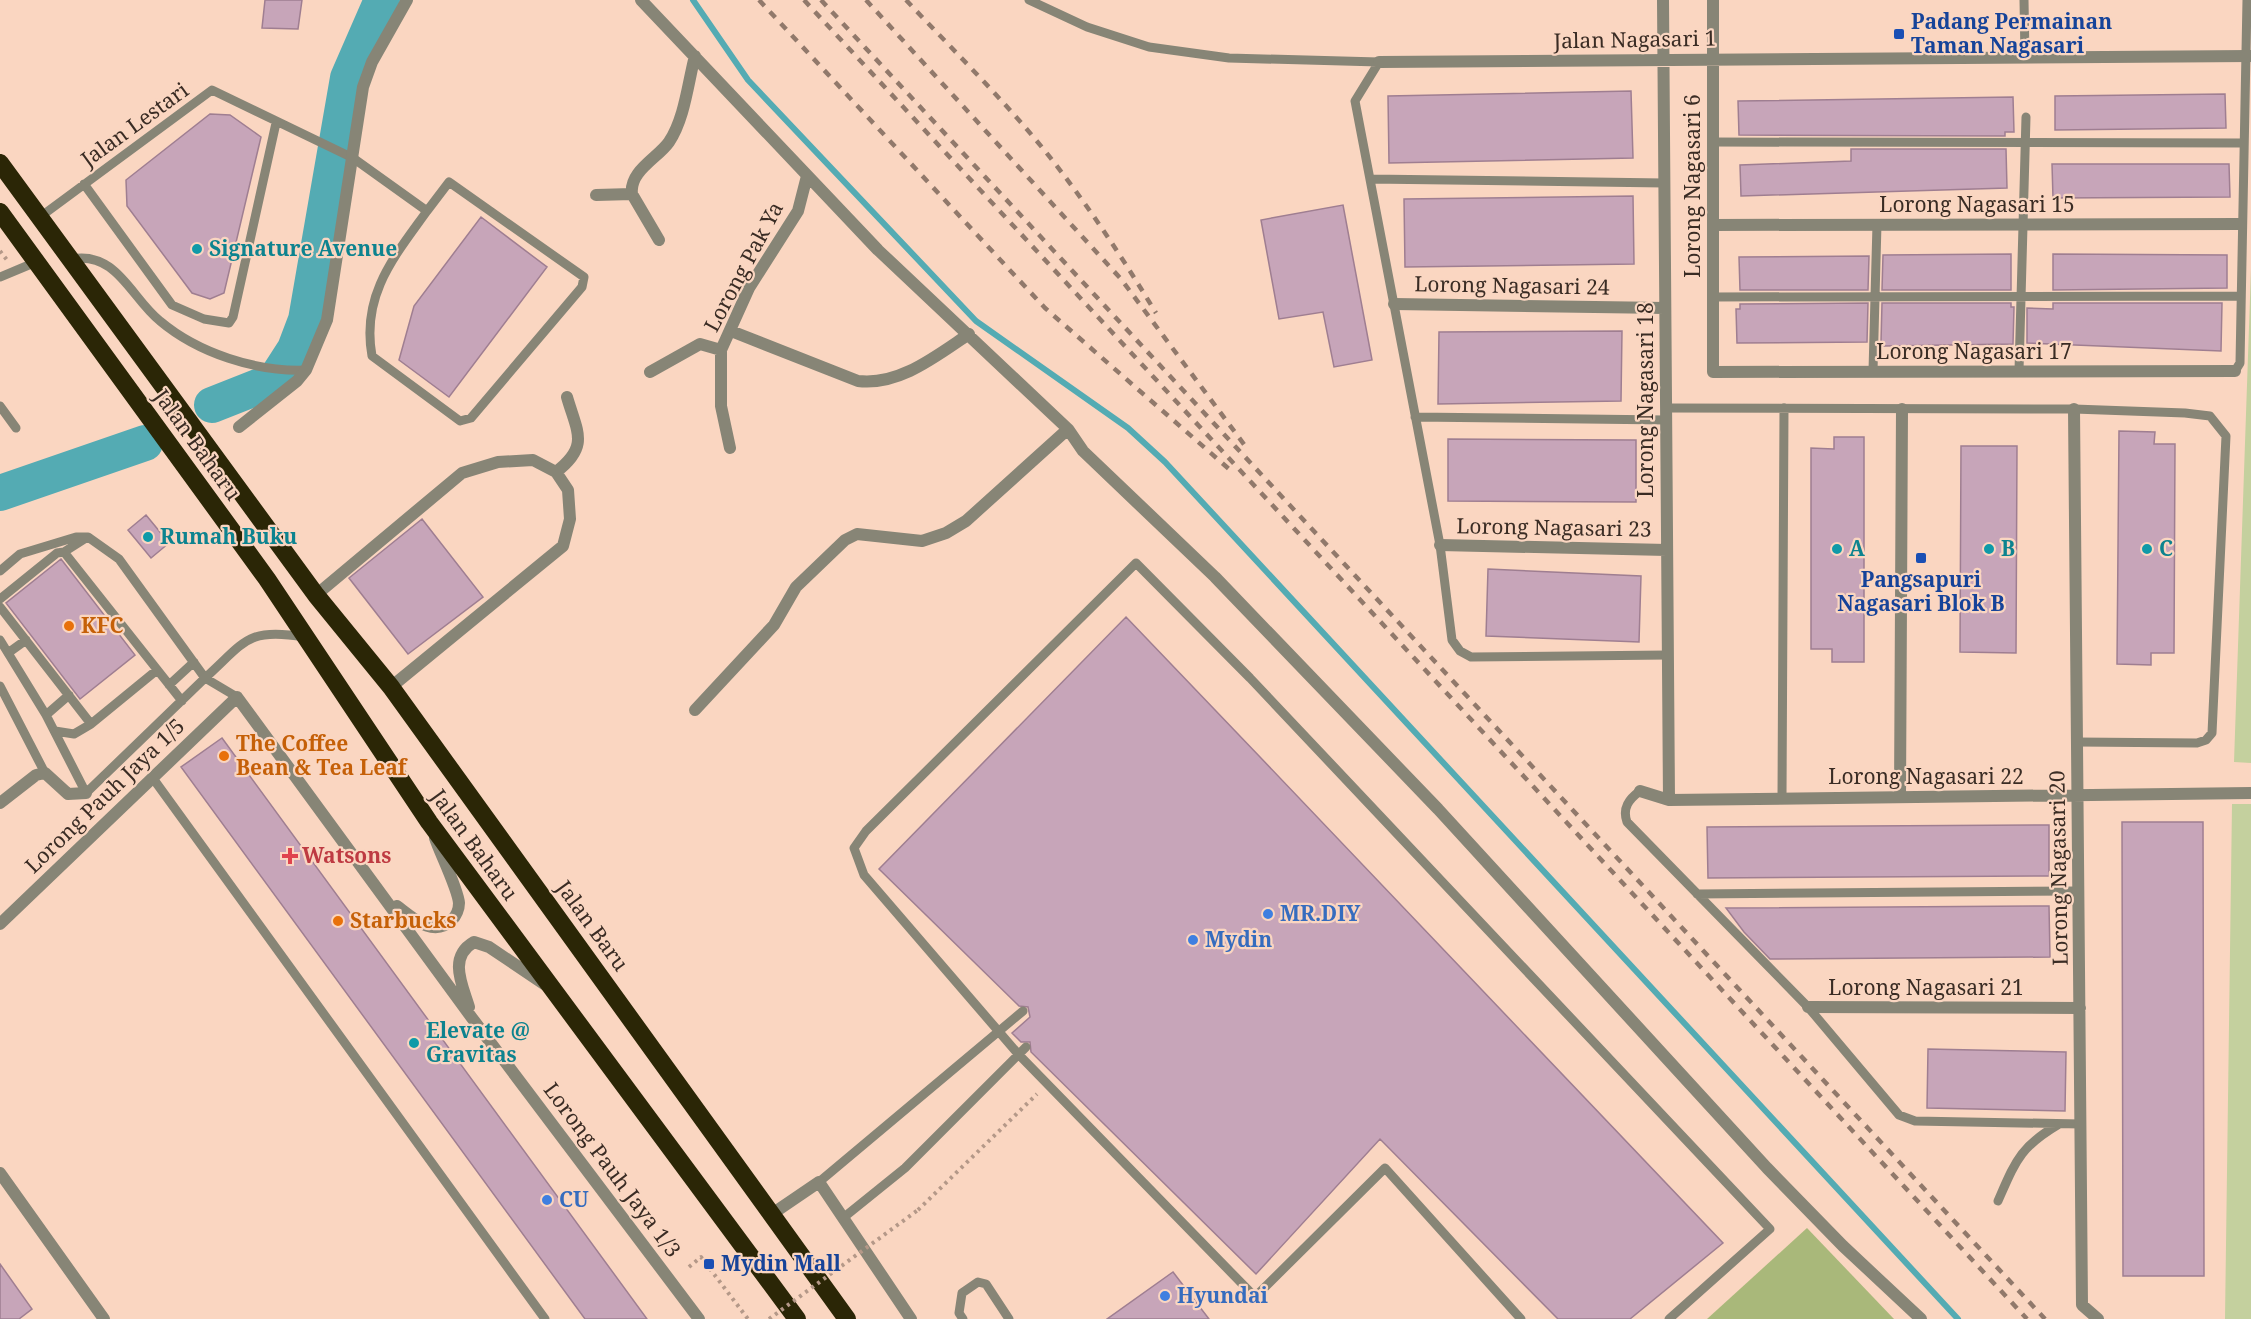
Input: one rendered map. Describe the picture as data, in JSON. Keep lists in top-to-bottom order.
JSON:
{
  "streets": {
    "highway": ["Jalan Baharu", "Jalan Baru"],
    "street": [
      "Jalan Nagasari 1",
      "Lorong Nagasari 6",
      "Lorong Nagasari 15",
      "Lorong Pak Ya",
      "Lorong Nagasari 24",
      "Lorong Nagasari 17",
      "Lorong Nagasari 18",
      "Lorong Nagasari 23",
      "Lorong Nagasari 22",
      "Lorong Pauh Jaya 1/5",
      "Lorong Nagasari 20",
      "Lorong Nagasari 21",
      "Lorong Pauh Jaya 1/3"
    ],
    "lane": ["Jalan Lestari"]
  },
  "crossings": [
    ["Jalan Nagasari 1", "Lorong Nagasari 6"],
    ["Jalan Nagasari 1", "Lorong Nagasari 18"],
    ["Jalan Lestari", "Jalan Baharu"],
    ["Lorong Nagasari 6", "Lorong Nagasari 15"],
    ["Lorong Nagasari 6", "Lorong Nagasari 17"],
    ["Lorong Nagasari 24", "Lorong Nagasari 18"],
    ["Lorong Nagasari 18", "Lorong Nagasari 23"],
    ["Lorong Nagasari 18", "Lorong Nagasari 22"],
    ["Jalan Baharu", "Jalan Baru"],
    ["Lorong Nagasari 22", "Lorong Nagasari 20"],
    ["Lorong Pauh Jaya 1/5", "Lorong Pauh Jaya 1/3"],
    ["Lorong Nagasari 20", "Lorong Nagasari 21"]
  ],
  "places": {
    "transit": ["Padang Permainan Taman Nagasari", "Pangsapuri Nagasari Blok B", "Mydin Mall"],
    "other": [
      "Signature Avenue",
      "Rumah Buku",
      "A",
      "B",
      "C",
      "KFC",
      "The Coffee Bean & Tea Leaf",
      "MR.DIY",
      "Starbucks",
      "Mydin",
      "Elevate @ Gravitas",
      "CU",
      "Hyundai"
    ],
    "health": ["Watsons"]
  }
}
